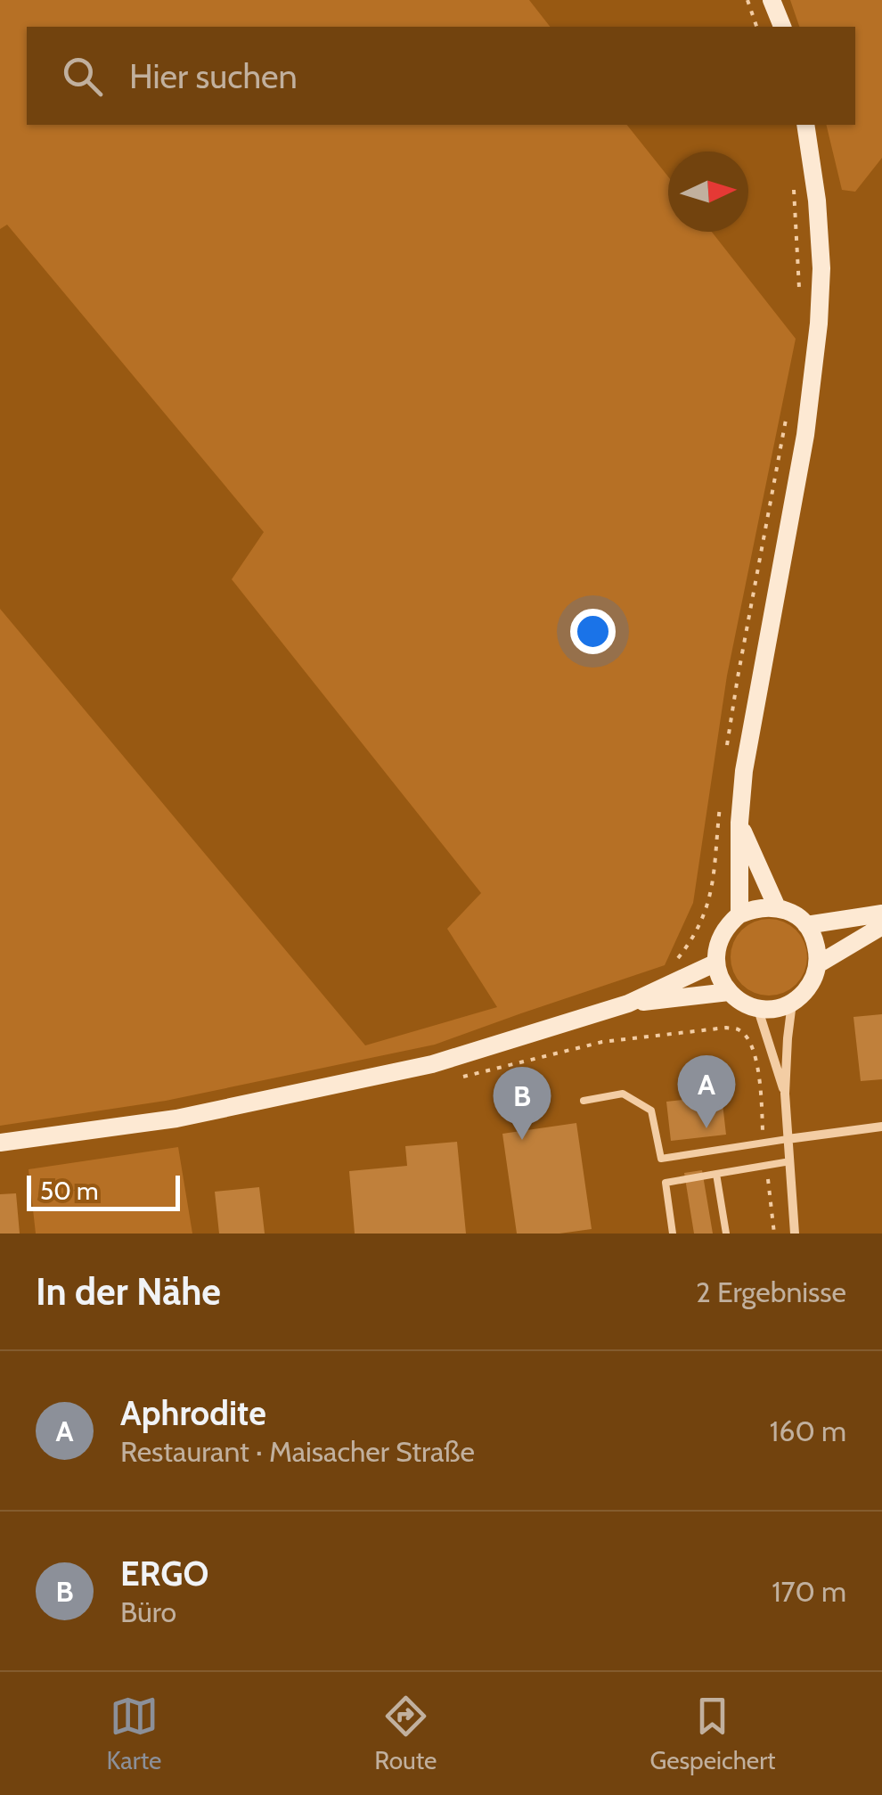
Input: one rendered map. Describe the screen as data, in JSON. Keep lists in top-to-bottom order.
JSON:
{
  "scale_bar": "50 m",
  "north": "right",
  "page": {
    "search": "Hier suchen",
    "pins": ["A", "B"],
    "scale": "50 m",
    "heading": ["In der Nähe", "2 Ergebnisse"],
    "list": [
      {
        "mark": "A",
        "name": "Aphrodite",
        "note": "Restaurant · Maisacher Straße",
        "value": "160 m"
      },
      {
        "mark": "B",
        "name": "ERGO",
        "note": "Büro",
        "value": "170 m"
      }
    ],
    "nav": ["Karte", "Route", "Gespeichert"]
  }
}
